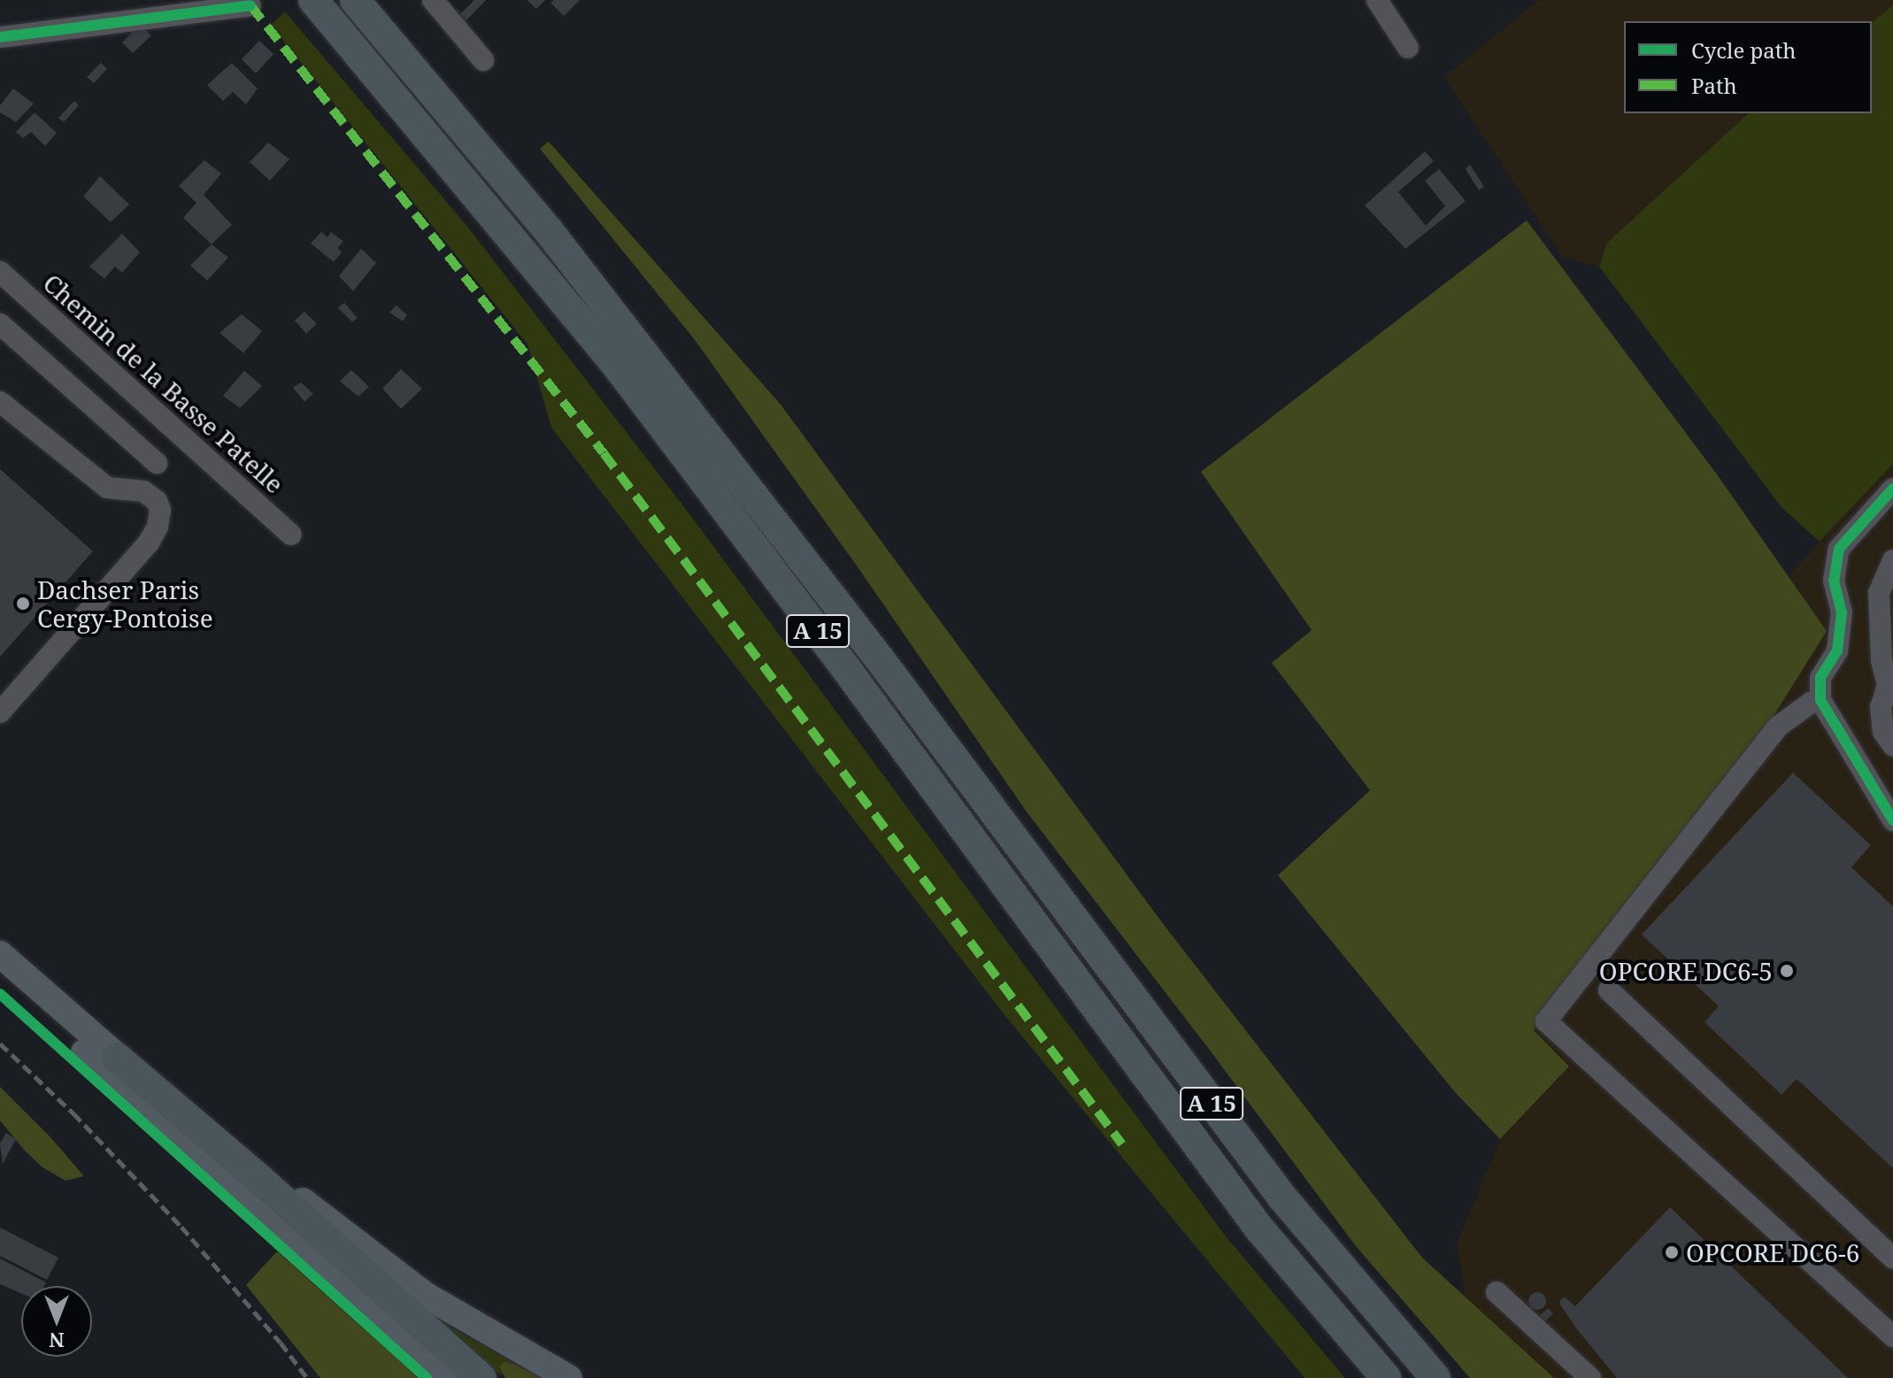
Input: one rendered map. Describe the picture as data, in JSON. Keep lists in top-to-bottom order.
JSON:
{
  "streets": {
    "highway": ["A 15"],
    "street": ["Chemin de la Basse Patelle"]
  },
  "places": ["Dachser Paris Cergy-Pontoise", "OPCORE DC6-5", "OPCORE DC6-6"],
  "legend": ["Cycle path", "Path"],
  "north": "bottom"
}
